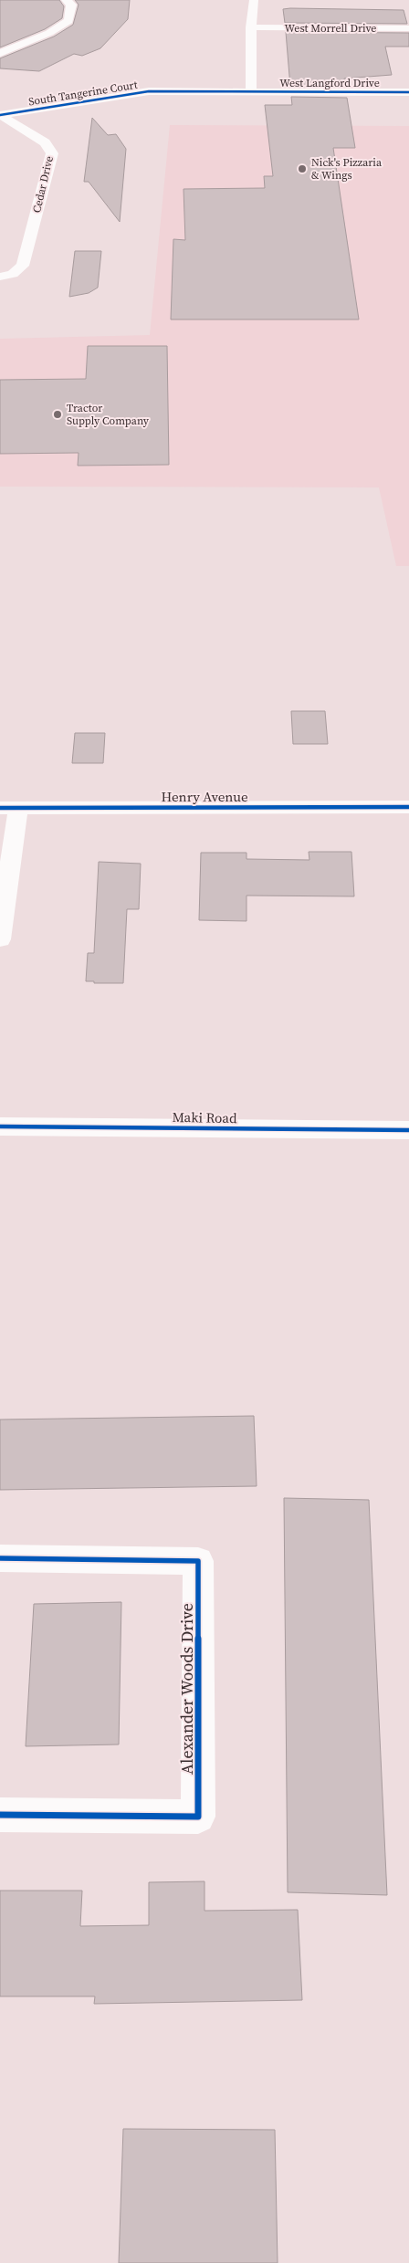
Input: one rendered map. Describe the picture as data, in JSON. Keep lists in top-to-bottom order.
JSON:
{
  "streets": {
    "street": [
      "West Morrell Drive",
      "West Langford Drive",
      "South Tangerine Court",
      "Cedar Drive",
      "Henry Avenue",
      "Maki Road",
      "Alexander Woods Drive"
    ]
  },
  "crossings": [
    ["West Langford Drive", "South Tangerine Court"],
    ["South Tangerine Court", "Cedar Drive"]
  ],
  "places": ["Nick's Pizzaria & Wings", "Tractor Supply Company"]
}
